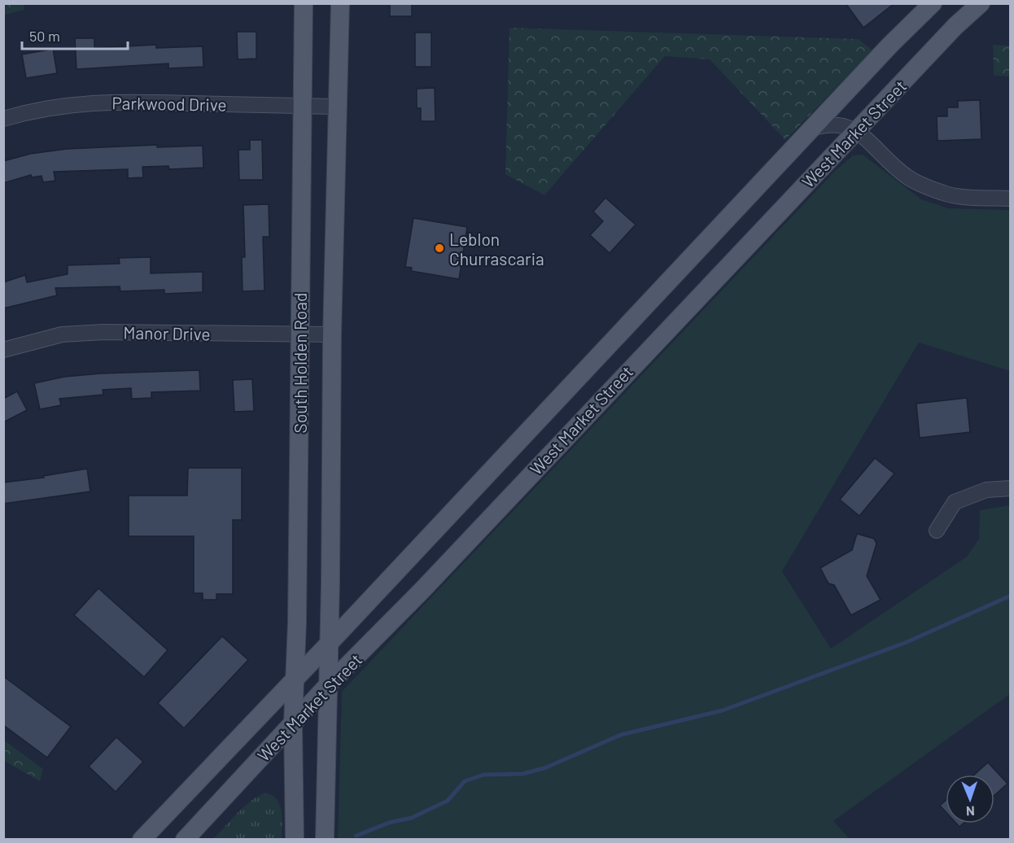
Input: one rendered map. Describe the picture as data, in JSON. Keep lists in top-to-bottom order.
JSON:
{
  "streets": {
    "main road": ["West Market Street", "South Holden Road"],
    "street": ["Parkwood Drive", "Manor Drive"]
  },
  "crossings": [
    ["Parkwood Drive", "South Holden Road"],
    ["West Market Street", "South Holden Road"],
    ["Manor Drive", "South Holden Road"]
  ],
  "places": ["Leblon Churrascaria"],
  "scale_bar": "50 m",
  "north": "bottom"
}
